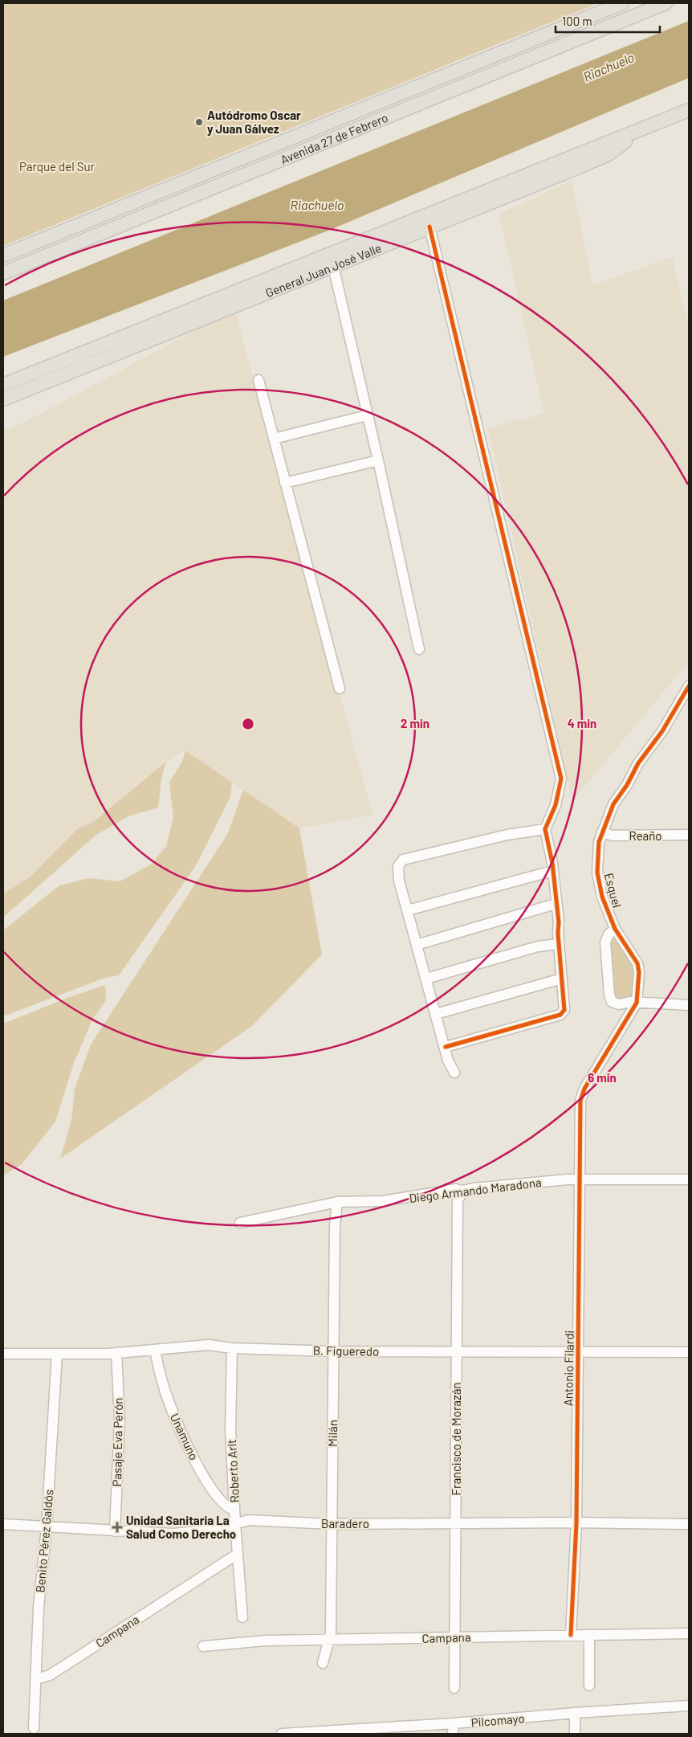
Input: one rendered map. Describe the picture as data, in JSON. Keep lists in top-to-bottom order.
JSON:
{
  "streets": {
    "main road": ["Avenida 27 de Febrero", "General Juan José Valle"],
    "street": [
      "Reaño",
      "Esquel",
      "Diego Armando Maradona",
      "B. Figueredo",
      "Antonio Filardi",
      "Milán",
      "Unamuno",
      "Francisco de Morazán",
      "Pasaje Eva Perón",
      "Roberto Arlt",
      "Baradero",
      "Benito Pérez Galdós",
      "Campana",
      "Pilcomayo"
    ]
  },
  "crossings": [
    ["Reaño", "Esquel"],
    ["Esquel", "Antonio Filardi"],
    ["Diego Armando Maradona", "Antonio Filardi"],
    ["Diego Armando Maradona", "Milán"],
    ["Diego Armando Maradona", "Francisco de Morazán"],
    ["B. Figueredo", "Antonio Filardi"],
    ["B. Figueredo", "Milán"],
    ["B. Figueredo", "Unamuno"],
    ["B. Figueredo", "Francisco de Morazán"],
    ["B. Figueredo", "Pasaje Eva Perón"],
    ["B. Figueredo", "Roberto Arlt"],
    ["B. Figueredo", "Benito Pérez Galdós"],
    ["Antonio Filardi", "Baradero"],
    ["Antonio Filardi", "Campana"],
    ["Milán", "Baradero"],
    ["Milán", "Campana"],
    ["Unamuno", "Roberto Arlt"],
    ["Francisco de Morazán", "Baradero"],
    ["Francisco de Morazán", "Campana"],
    ["Pasaje Eva Perón", "Baradero"],
    ["Roberto Arlt", "Baradero"],
    ["Roberto Arlt", "Campana"],
    ["Baradero", "Benito Pérez Galdós"],
    ["Benito Pérez Galdós", "Campana"]
  ],
  "water": ["Riachuelo"],
  "parks": ["Parque del Sur"],
  "places": {
    "other": ["Autódromo Oscar y Juan Gálvez"],
    "health": ["Unidad Sanitaria La Salud Como Derecho"]
  },
  "scale_bar": "100 m",
  "rings": ["2 min", "4 min", "6 min"]
}
